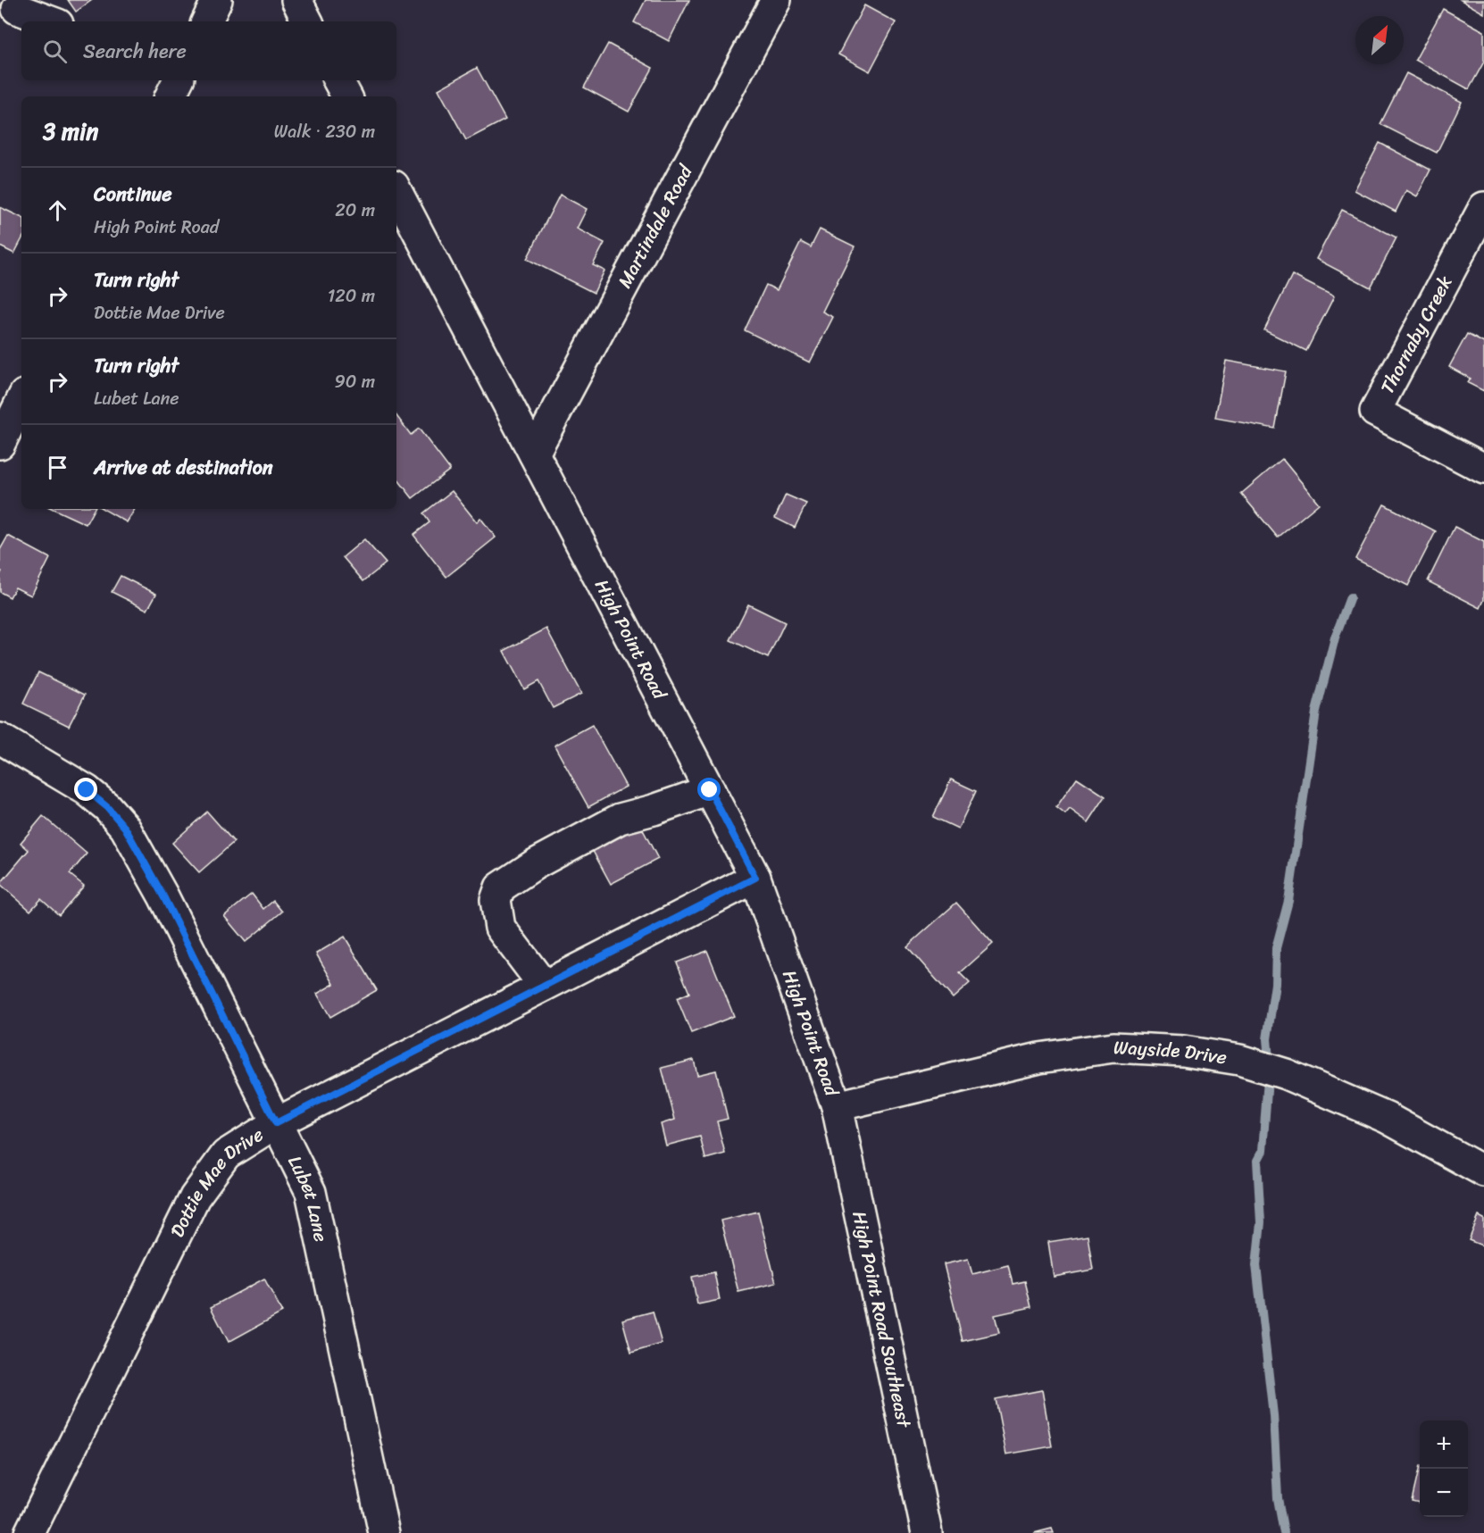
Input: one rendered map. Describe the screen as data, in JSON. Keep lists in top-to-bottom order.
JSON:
{
  "streets": {
    "street": [
      "Martindale Road",
      "Thornaby Creek",
      "High Point Road",
      "Wayside Drive",
      "Dottie Mae Drive",
      "Lubet Lane",
      "High Point Road Southeast"
    ]
  },
  "crossings": [
    ["Martindale Road", "High Point Road"],
    ["High Point Road", "Wayside Drive"],
    ["High Point Road", "Dottie Mae Drive"],
    ["High Point Road", "High Point Road Southeast"],
    ["Wayside Drive", "High Point Road Southeast"],
    ["Dottie Mae Drive", "Lubet Lane"]
  ],
  "north": "top right",
  "page": {
    "search": "Search here",
    "heading": ["3 min", "Walk · 230 m"],
    "list": [
      ["Continue", "High Point Road", "20 m"],
      ["Turn right", "Dottie Mae Drive", "120 m"],
      ["Turn right", "Lubet Lane", "90 m"],
      "Arrive at destination"
    ],
    "map_buttons": ["+", "−"]
  }
}
